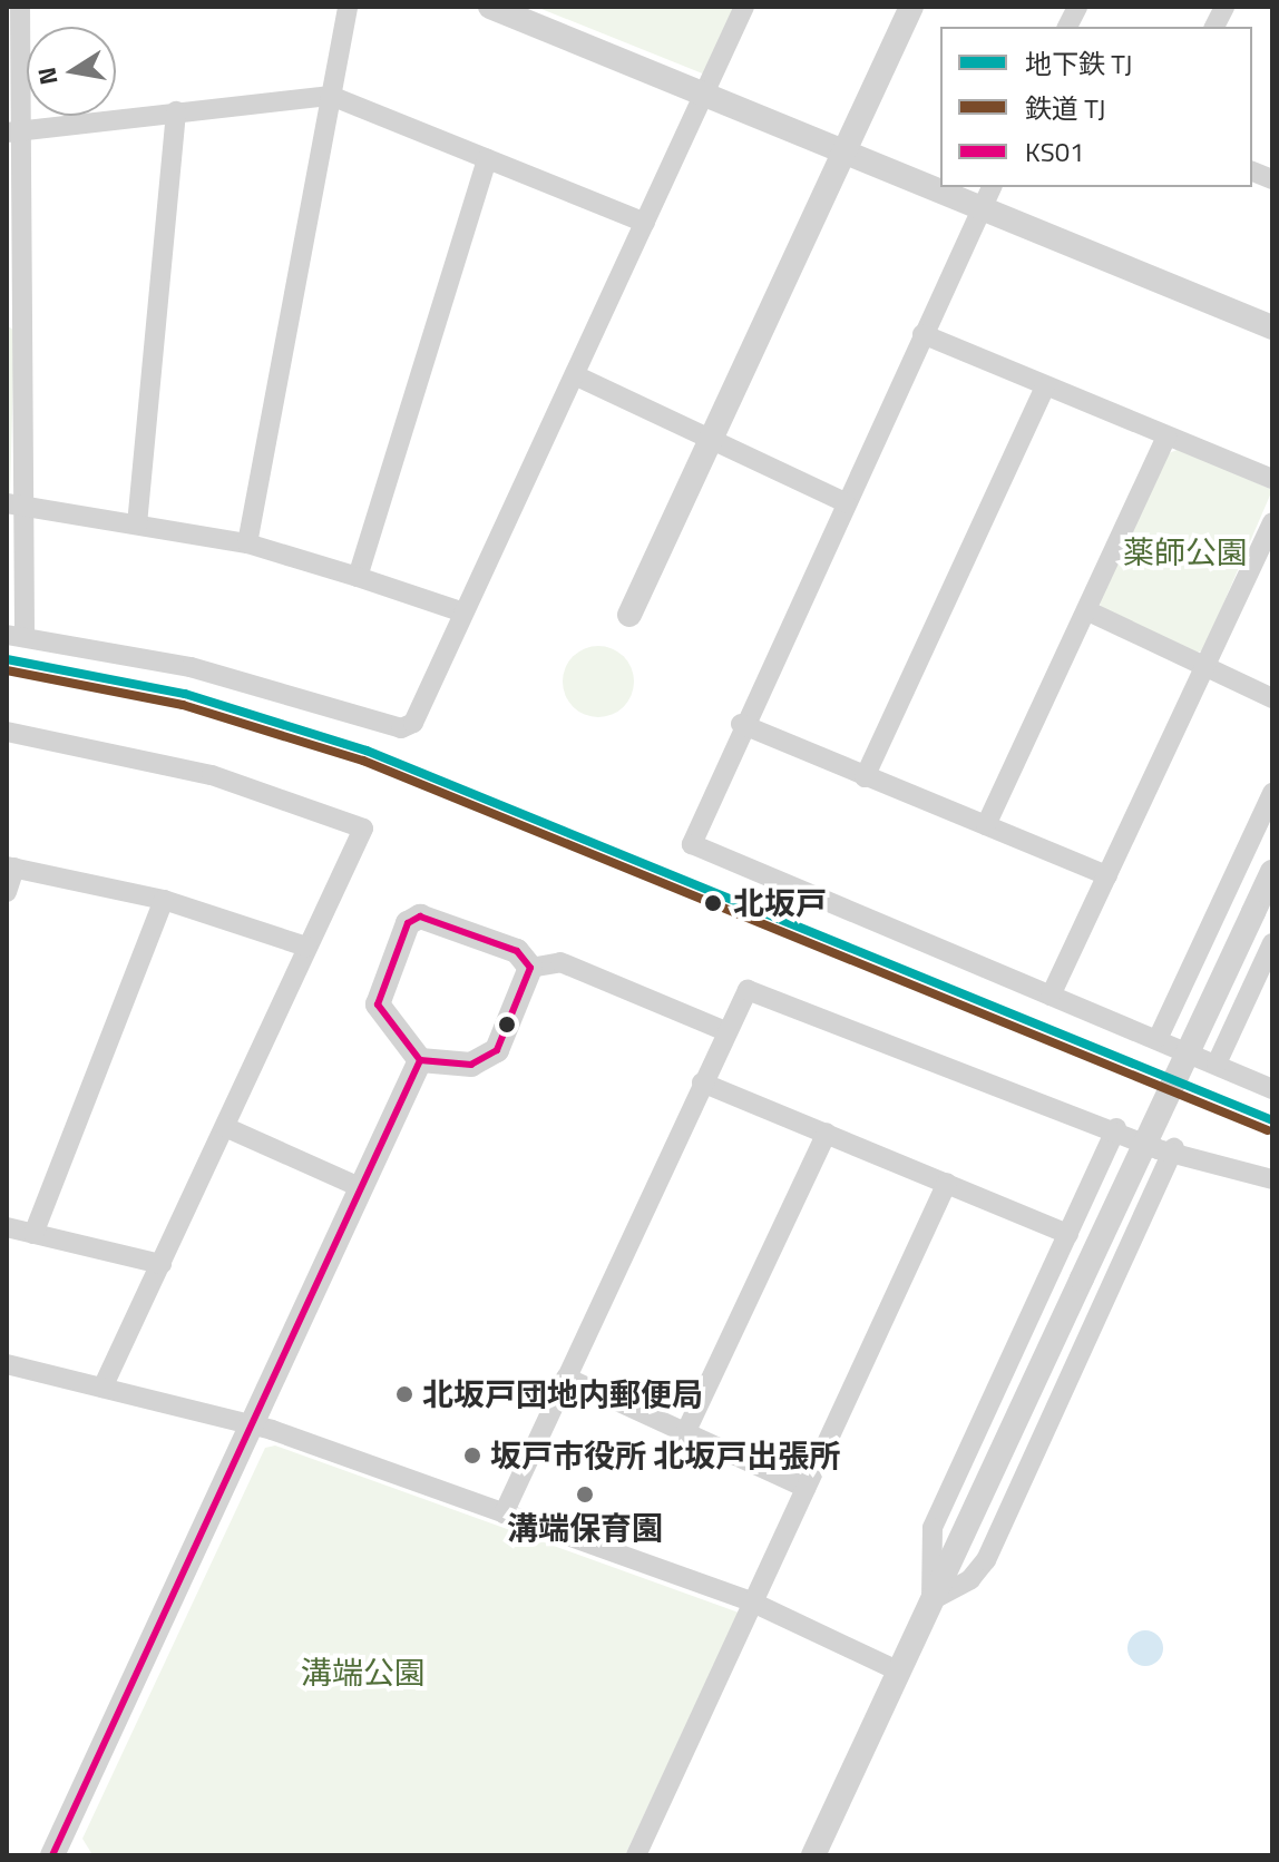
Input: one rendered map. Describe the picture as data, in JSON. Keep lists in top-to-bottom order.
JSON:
{
  "parks": ["薬師公園", "溝端公園"],
  "places": [
    "北坂戸",
    "北坂戸団地内郵便局",
    "坂戸市役所 北坂戸出張所",
    "溝端保育園"
  ],
  "lines": ["metro line TJ", "rail line TJ", "transit line KS01"],
  "legend": ["地下鉄 TJ", "鉄道 TJ", "KS01"],
  "north": "left"
}
